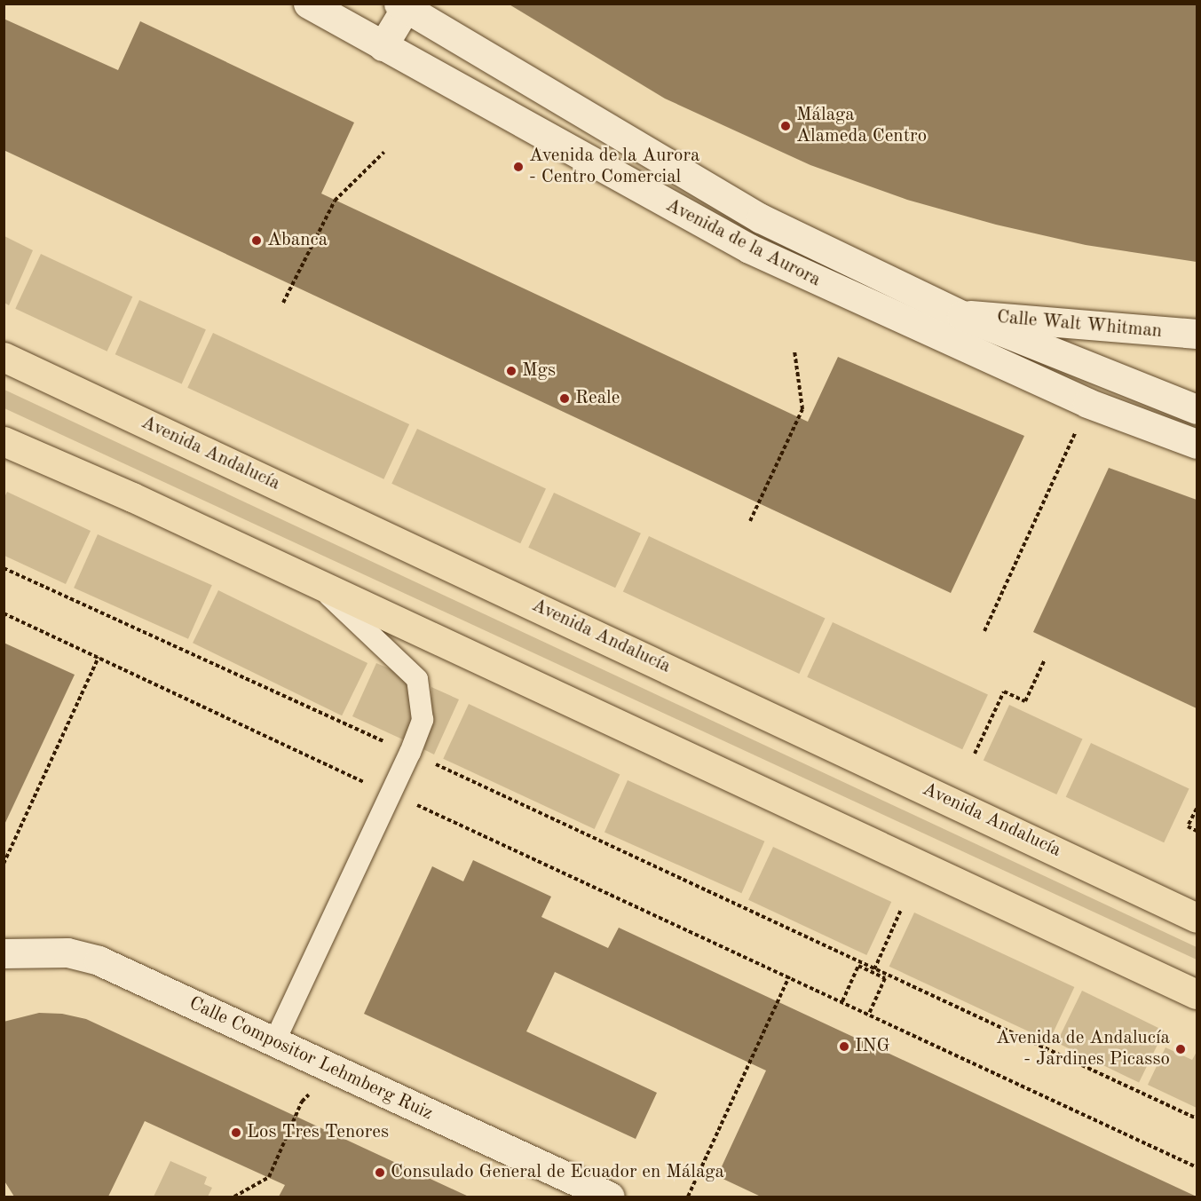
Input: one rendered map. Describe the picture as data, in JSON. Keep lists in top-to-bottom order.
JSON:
{
  "streets": {
    "main road": [
      "Avenida de la Aurora",
      "Calle Walt Whitman",
      "Avenida Andalucía",
      "Calle Compositor Lehmberg Ruiz"
    ]
  },
  "crossings": [
    ["Avenida de la Aurora", "Calle Walt Whitman"]
  ],
  "places": [
    "Málaga Alameda Centro",
    "Avenida de la Aurora - Centro Comercial",
    "Abanca",
    "Mgs",
    "Reale",
    "ING",
    "Avenida de Andalucía - Jardines Picasso",
    "Los Tres Tenores",
    "Consulado General de Ecuador en Málaga"
  ]
}
